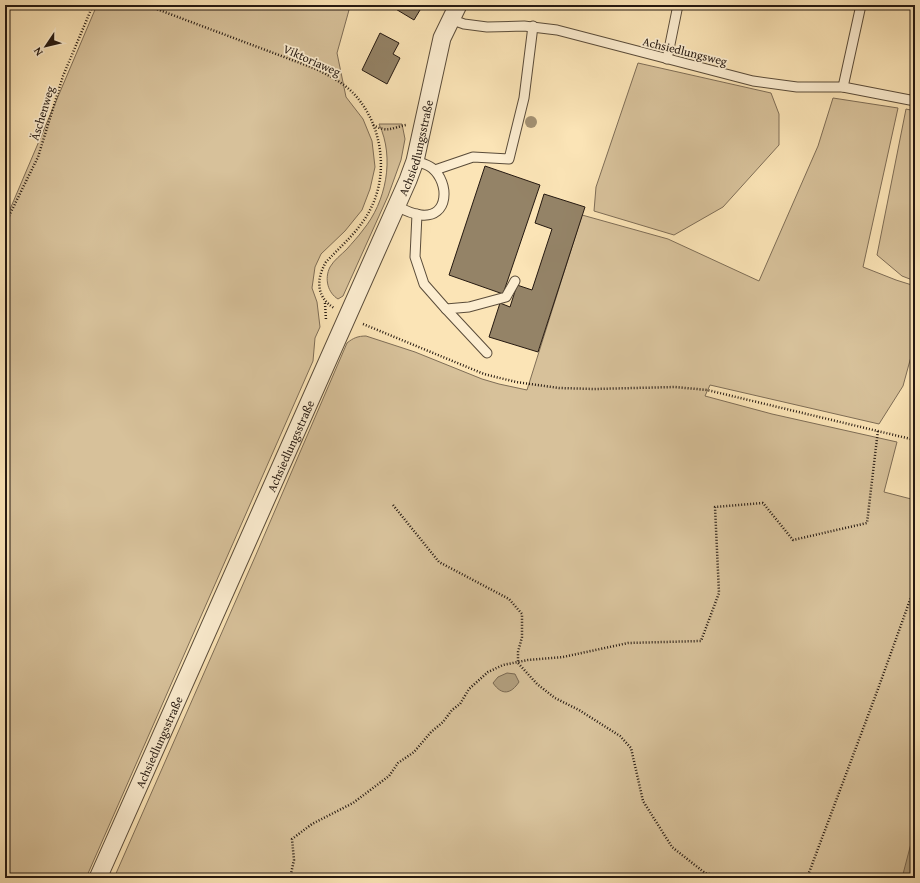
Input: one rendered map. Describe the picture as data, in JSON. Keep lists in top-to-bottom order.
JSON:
{
  "streets": {
    "street": ["Achsiedlungsstraße"],
    "lane": ["Achsiedlungsweg"],
    "path": ["Viktoriaweg", "Äschenweg"]
  },
  "crossings": [
    ["Achsiedlungsweg", "Achsiedlungsstraße"]
  ],
  "north": "bottom left"
}
